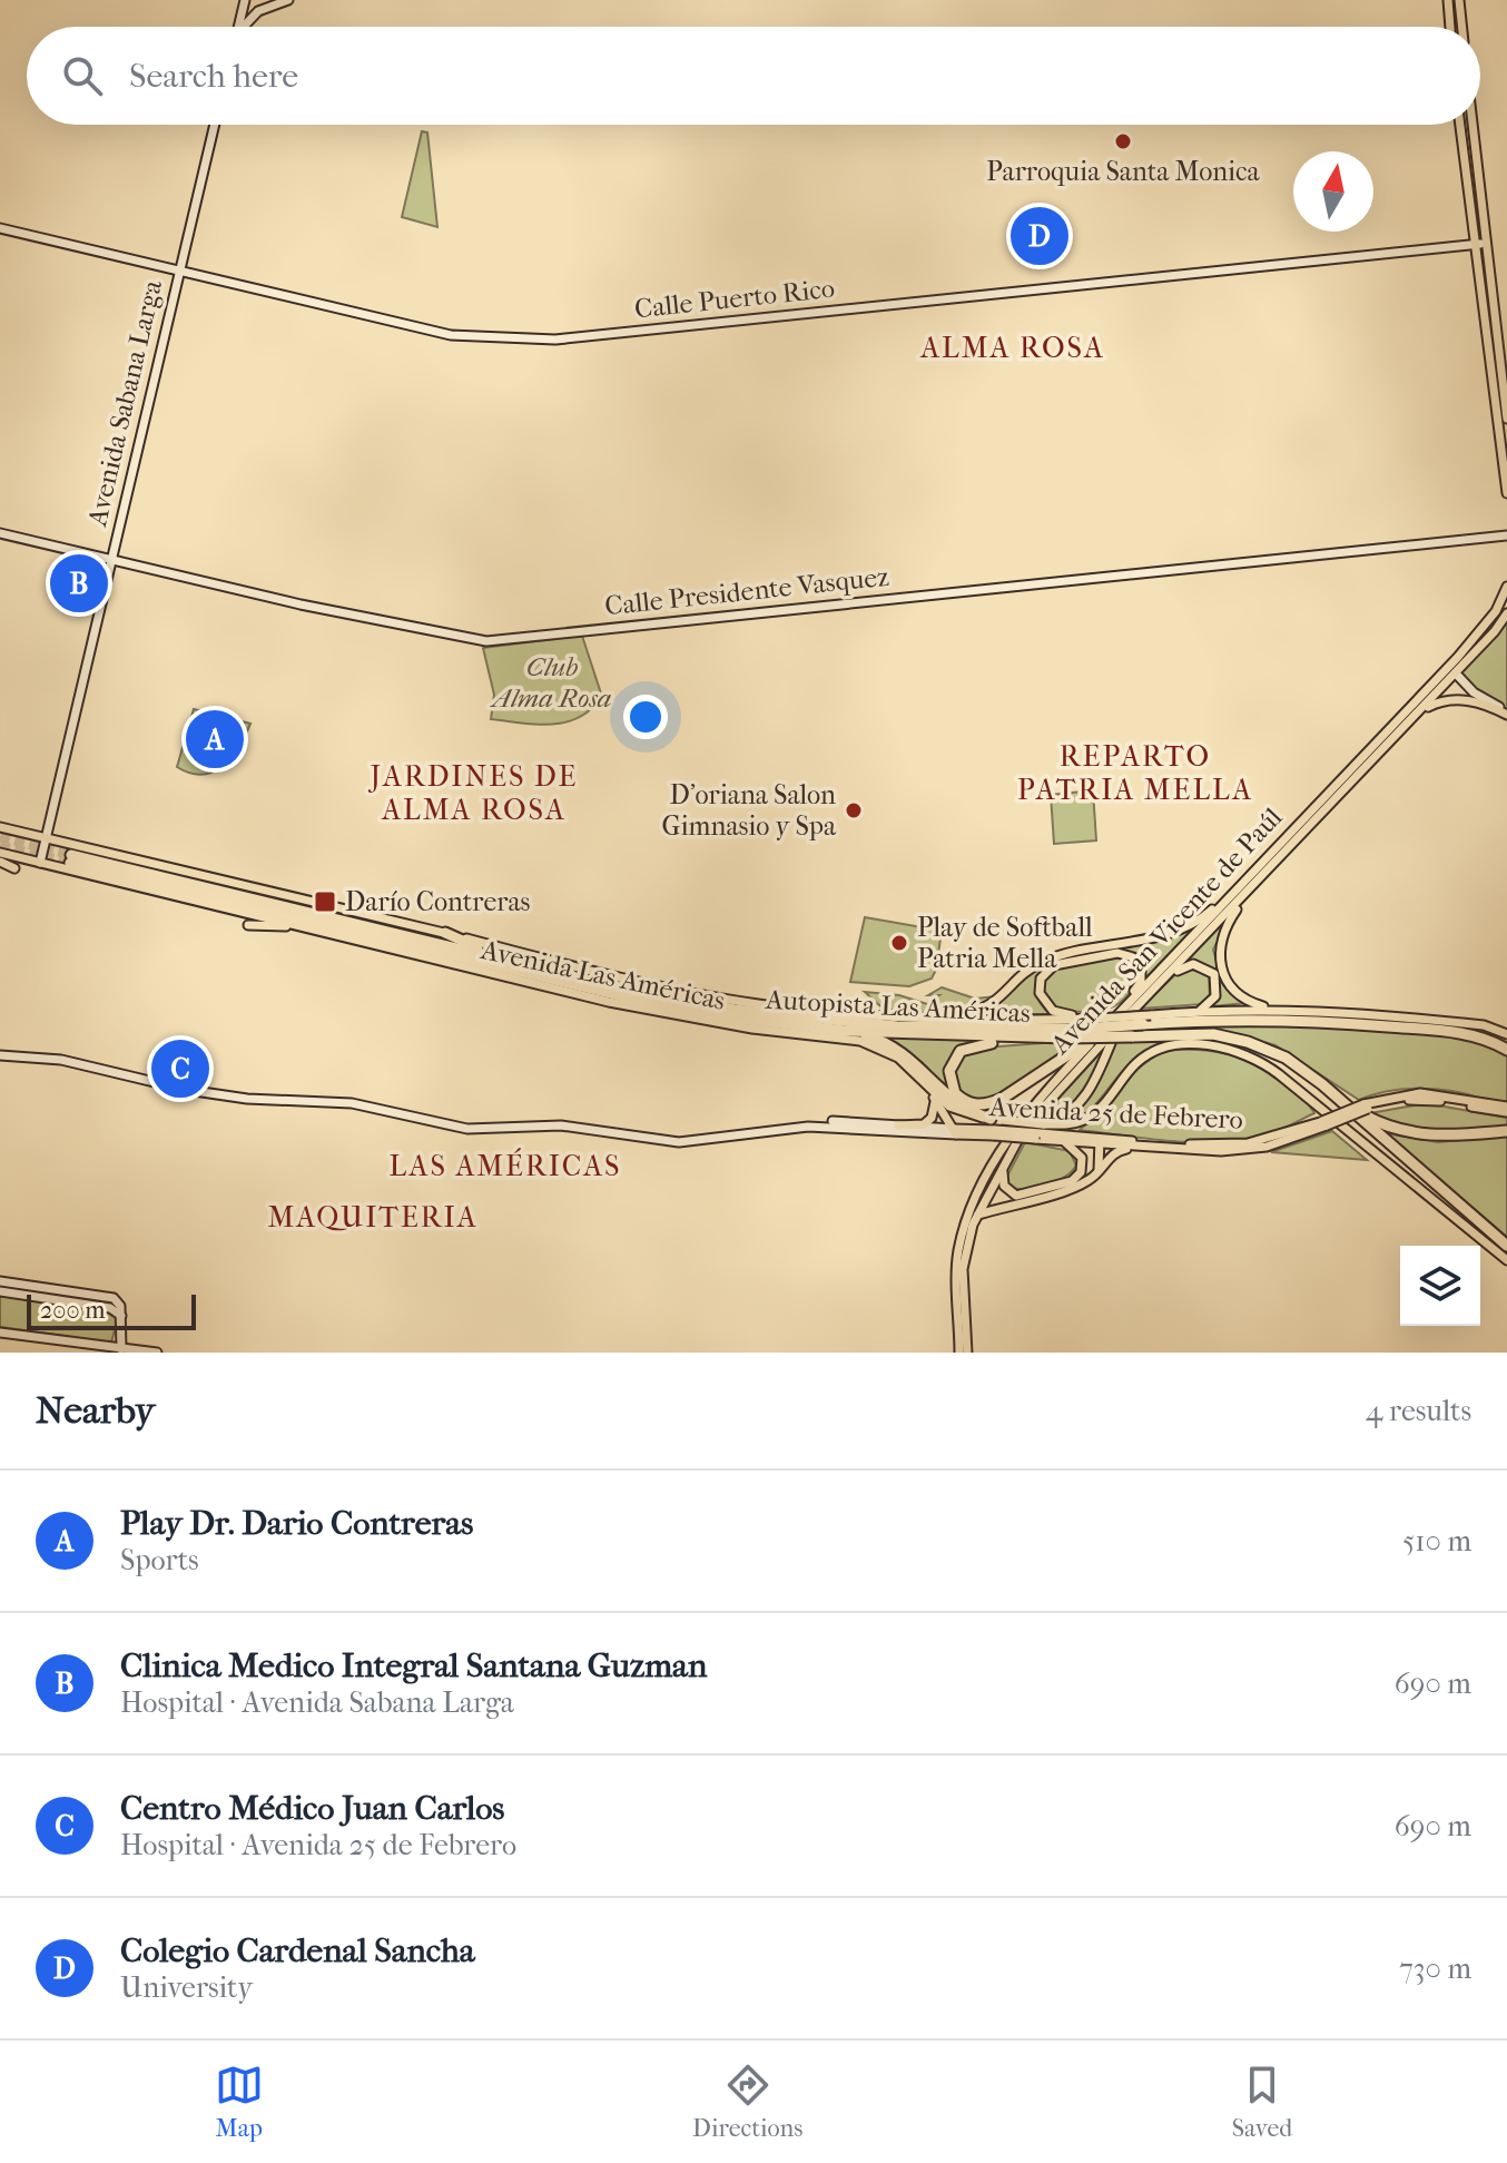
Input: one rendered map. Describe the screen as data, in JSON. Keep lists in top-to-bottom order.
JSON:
{
  "streets": {
    "highway": ["Autopista Las Américas"],
    "main road": ["Avenida San Vicente de Paúl", "Avenida Las Américas", "Avenida 25 de Febrero"],
    "street": ["Calle Puerto Rico", "Avenida Sabana Larga", "Calle Presidente Vasquez"]
  },
  "crossings": [
    ["Calle Puerto Rico", "Avenida Sabana Larga"],
    ["Avenida Sabana Larga", "Calle Presidente Vasquez"],
    ["Avenida Sabana Larga", "Avenida Las Américas"],
    ["Avenida Las Américas", "Autopista Las Américas"],
    ["Avenida Las Américas", "Avenida 25 de Febrero"]
  ],
  "districts": [
    "ALMA ROSA",
    "REPARTO PATRIA MELLA",
    "JARDINES DE ALMA ROSA",
    "LAS AMÉRICAS",
    "MAQUITERIA"
  ],
  "parks": ["Club Alma Rosa"],
  "places": {
    "other": ["Parroquia Santa Monica", "D'oriana Salon Gimnasio y Spa", "Play de Softball Patria Mella"],
    "transit": ["Darío Contreras"]
  },
  "scale_bar": "200 m",
  "north": "top",
  "page": {
    "search": "Search here",
    "pins": [
      "D",
      "B",
      "A",
      "C"
    ],
    "scale": "200 m",
    "heading": ["Nearby", "4 results"],
    "list": [
      {
        "mark": "A",
        "name": "Play Dr. Dario Contreras",
        "note": "Sports",
        "value": "510 m"
      },
      {
        "mark": "B",
        "name": "Clinica Medico Integral Santana Guzman",
        "note": "Hospital · Avenida Sabana Larga",
        "value": "690 m"
      },
      {
        "mark": "C",
        "name": "Centro Médico Juan Carlos",
        "note": "Hospital · Avenida 25 de Febrero",
        "value": "690 m"
      },
      {
        "mark": "D",
        "name": "Colegio Cardenal Sancha",
        "note": "University",
        "value": "730 m"
      }
    ],
    "nav": ["Map", "Directions", "Saved"]
  }
}
